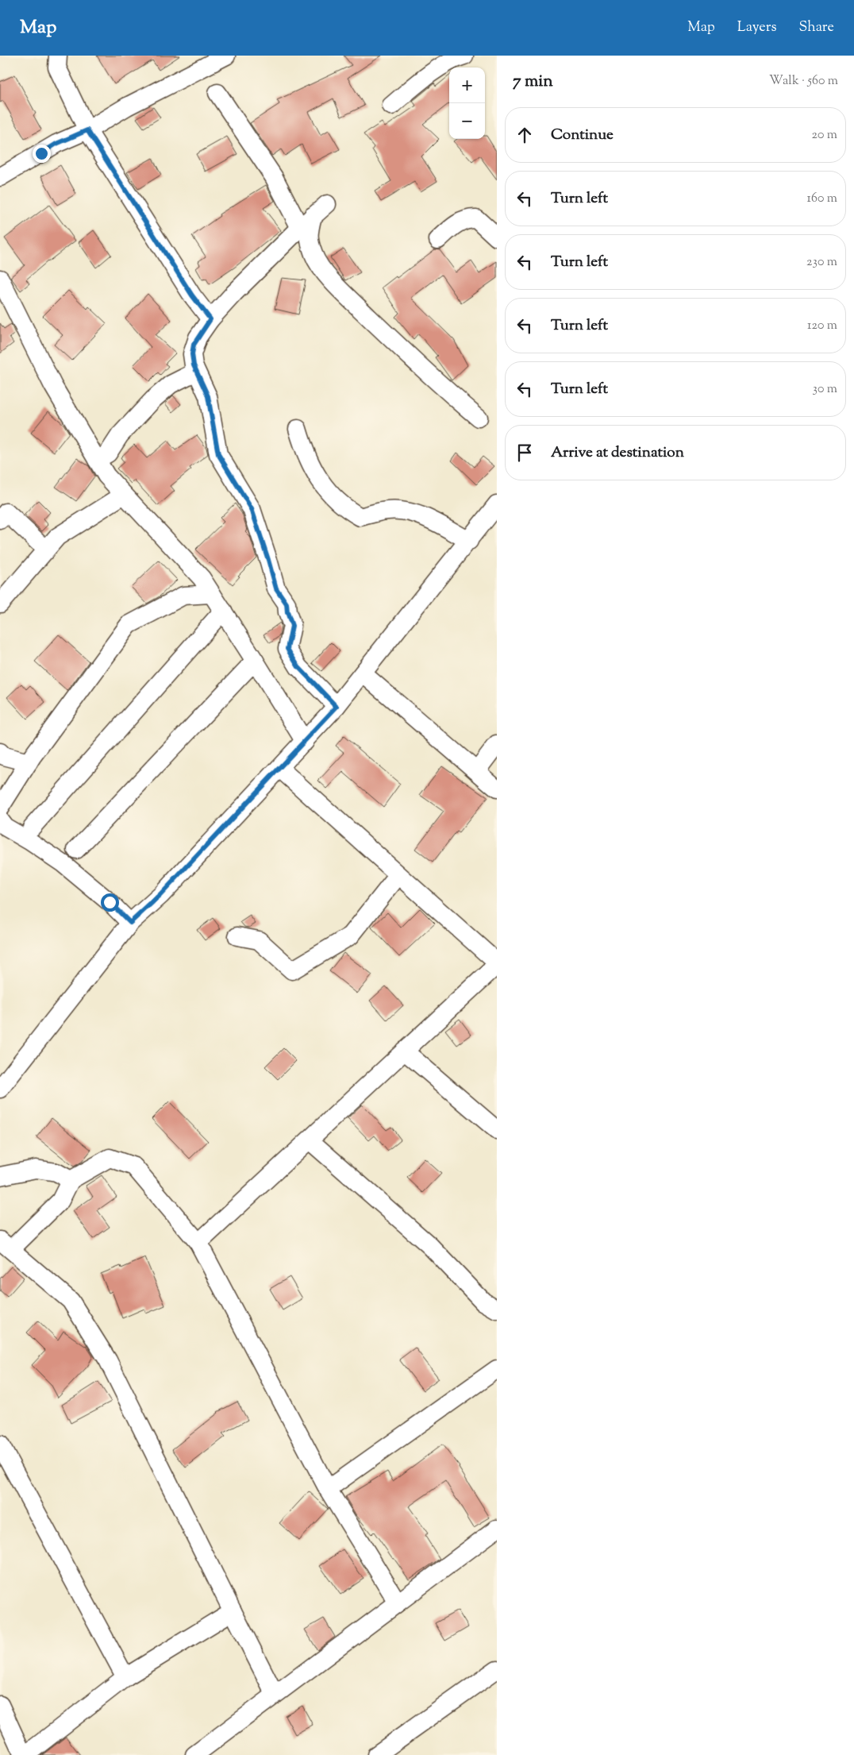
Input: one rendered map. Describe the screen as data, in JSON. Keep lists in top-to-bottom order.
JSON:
{
  "page": {
    "header": "Map",
    "nav": ["Map", "Layers", "Share"],
    "heading": ["7 min", "Walk · 560 m"],
    "map_buttons": ["+", "−"],
    "list": [
      ["Continue", "20 m"],
      ["Turn left", "160 m"],
      ["Turn left", "230 m"],
      ["Turn left", "120 m"],
      ["Turn left", "30 m"],
      "Arrive at destination"
    ]
  }
}
